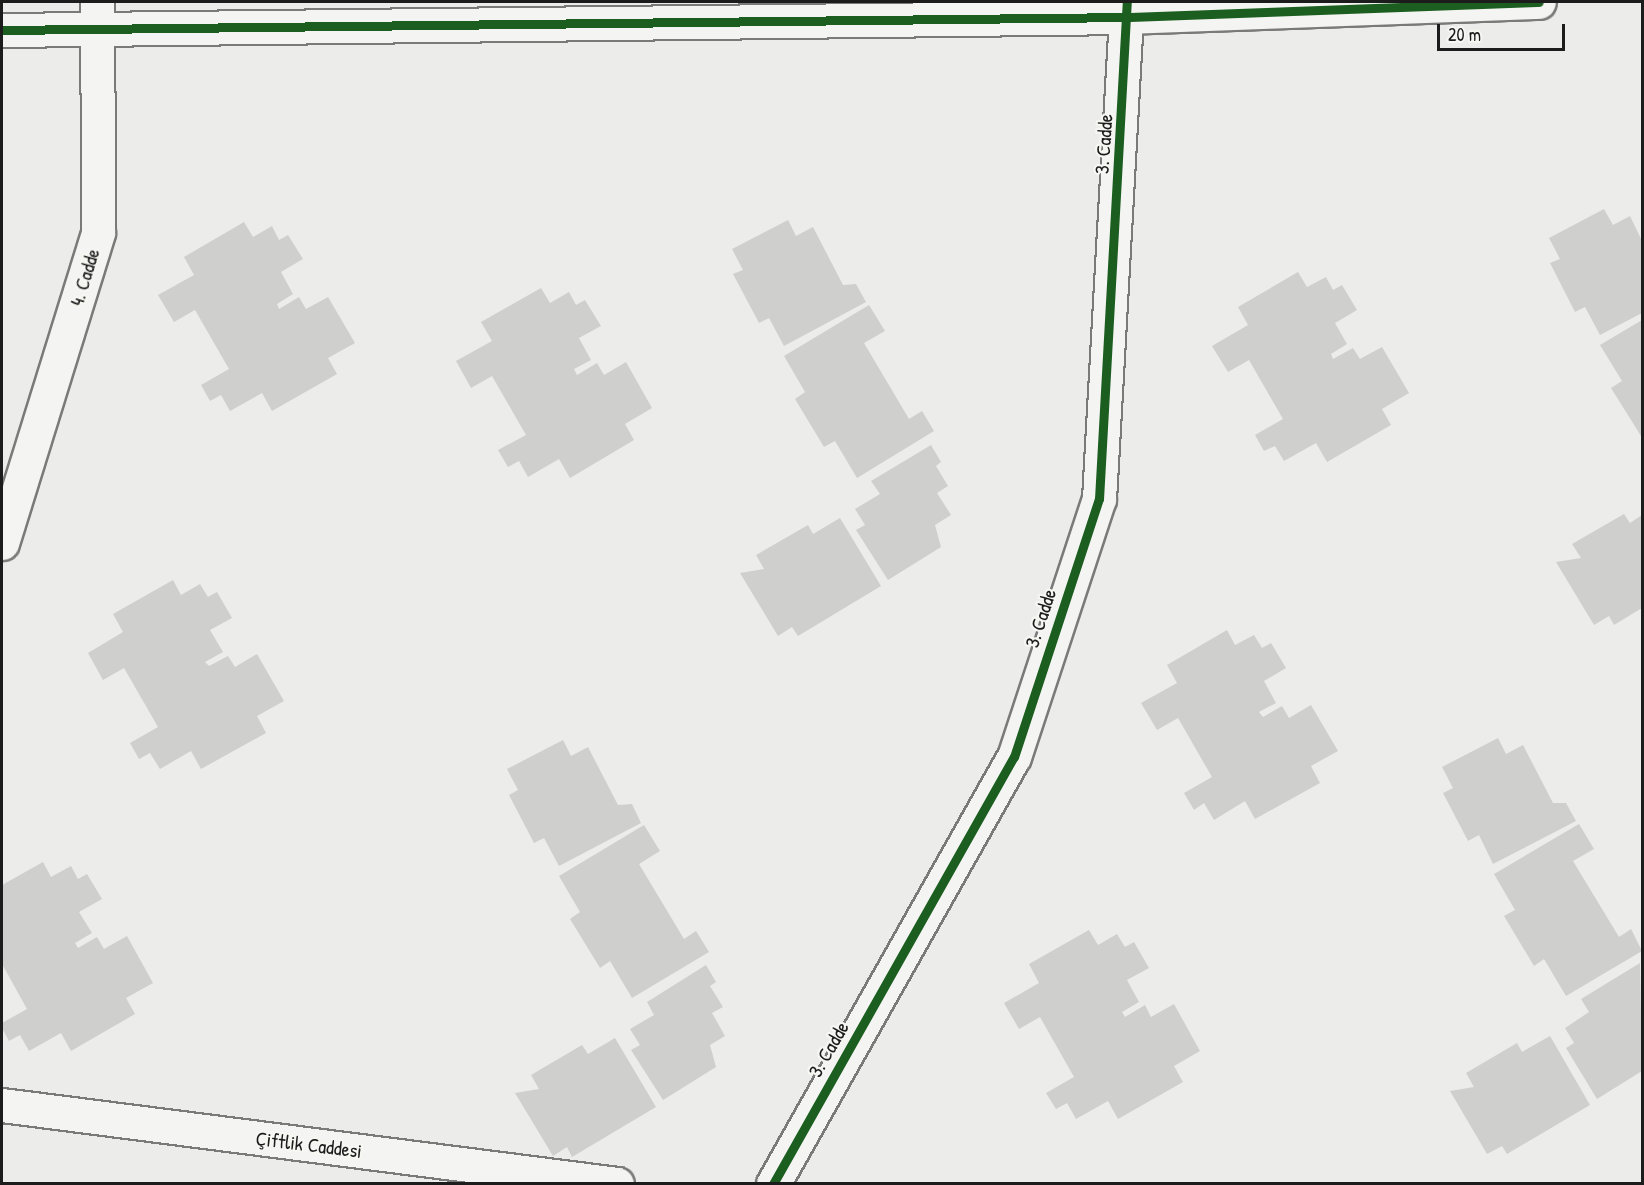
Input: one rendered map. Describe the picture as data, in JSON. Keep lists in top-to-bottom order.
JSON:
{
  "streets": {
    "street": ["3. Cadde", "4. Cadde", "Çiftlik Caddesi"]
  },
  "scale_bar": "20 m"
}
